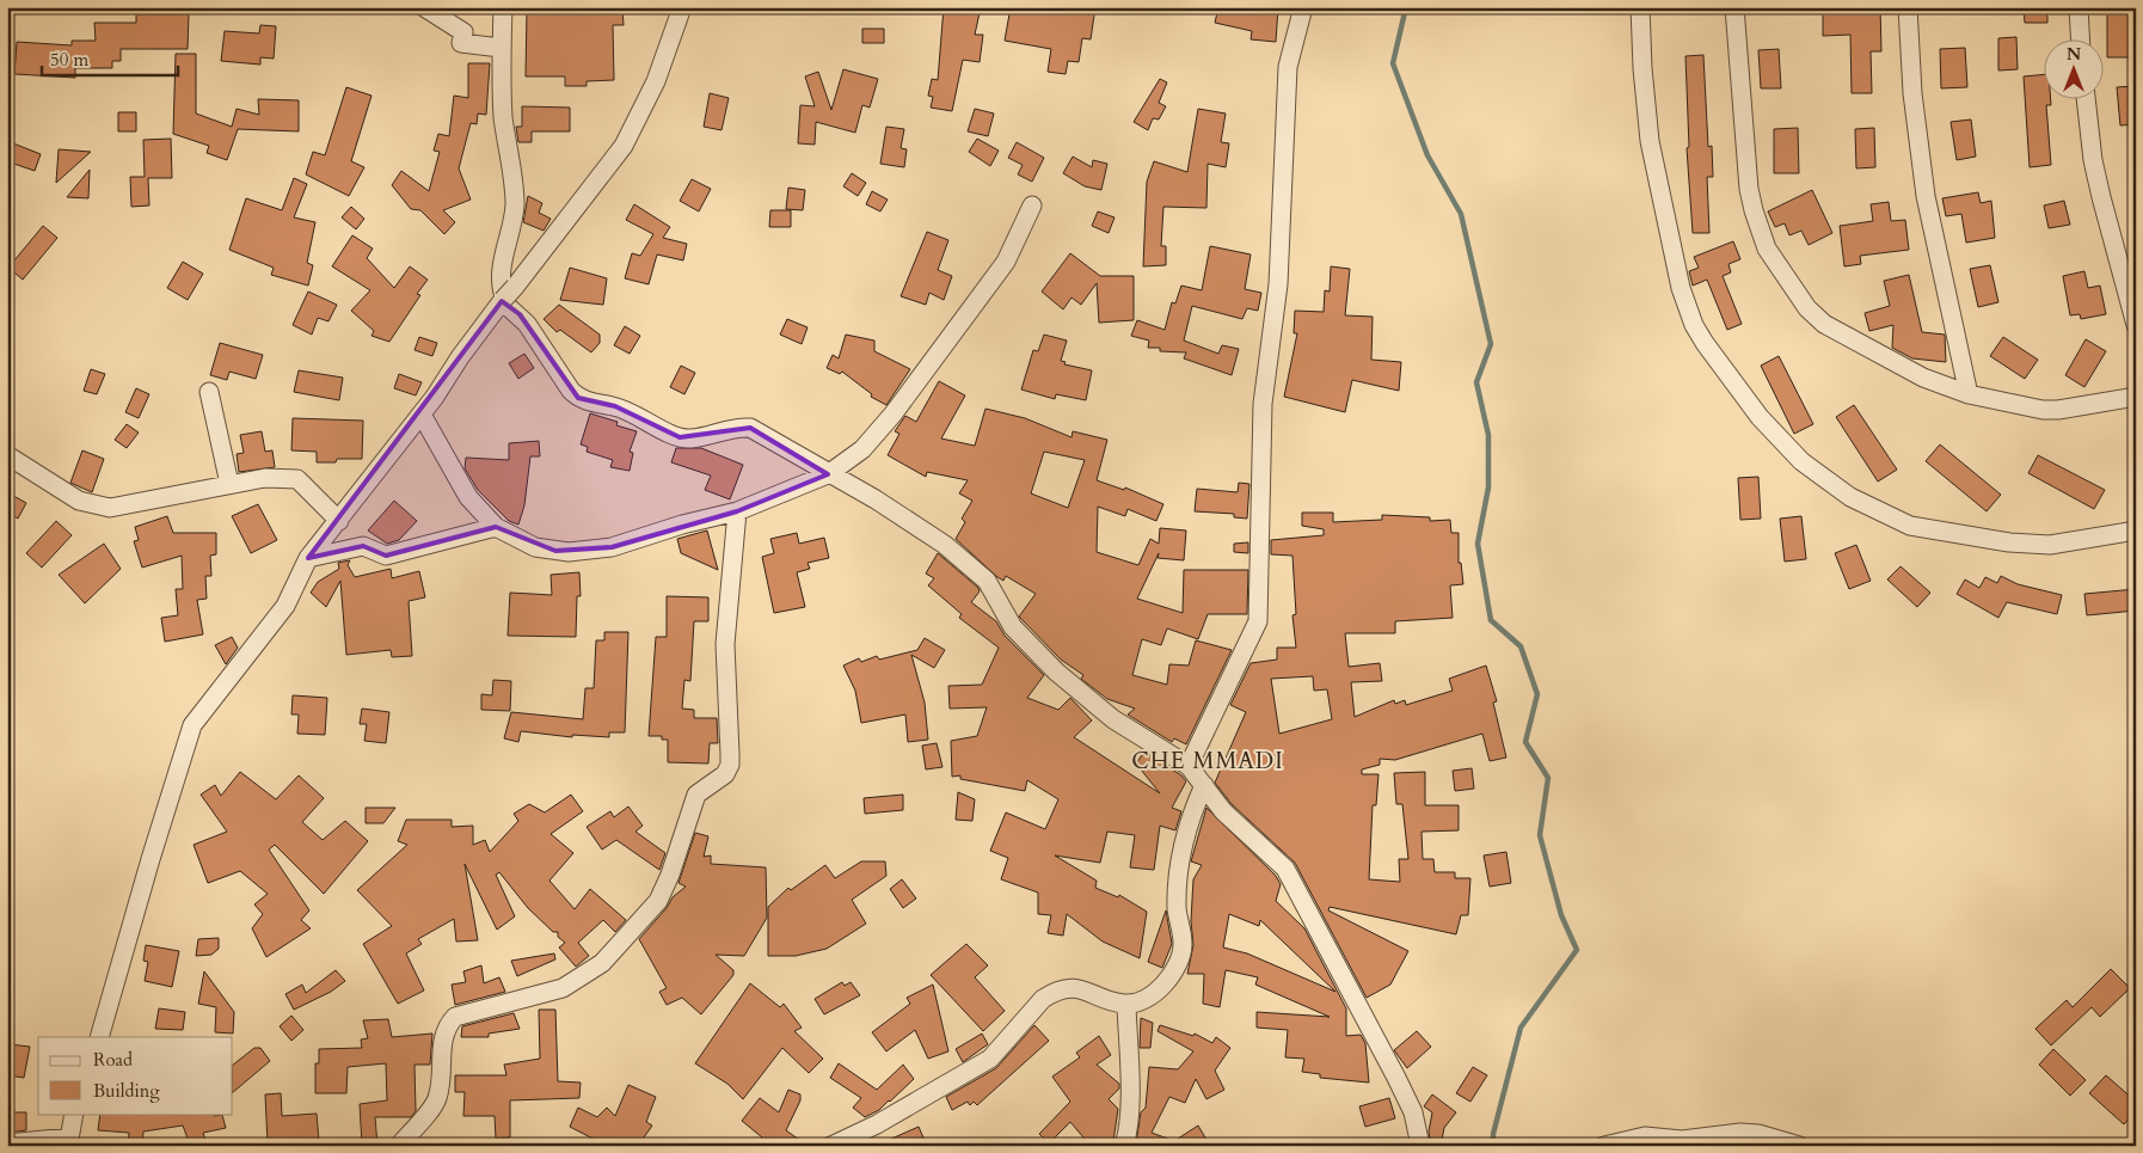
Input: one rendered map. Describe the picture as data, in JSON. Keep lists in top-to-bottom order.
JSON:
{
  "districts": ["CHE MMADI"],
  "legend": ["Road", "Building"],
  "scale_bar": "50 m",
  "north": "top"
}
